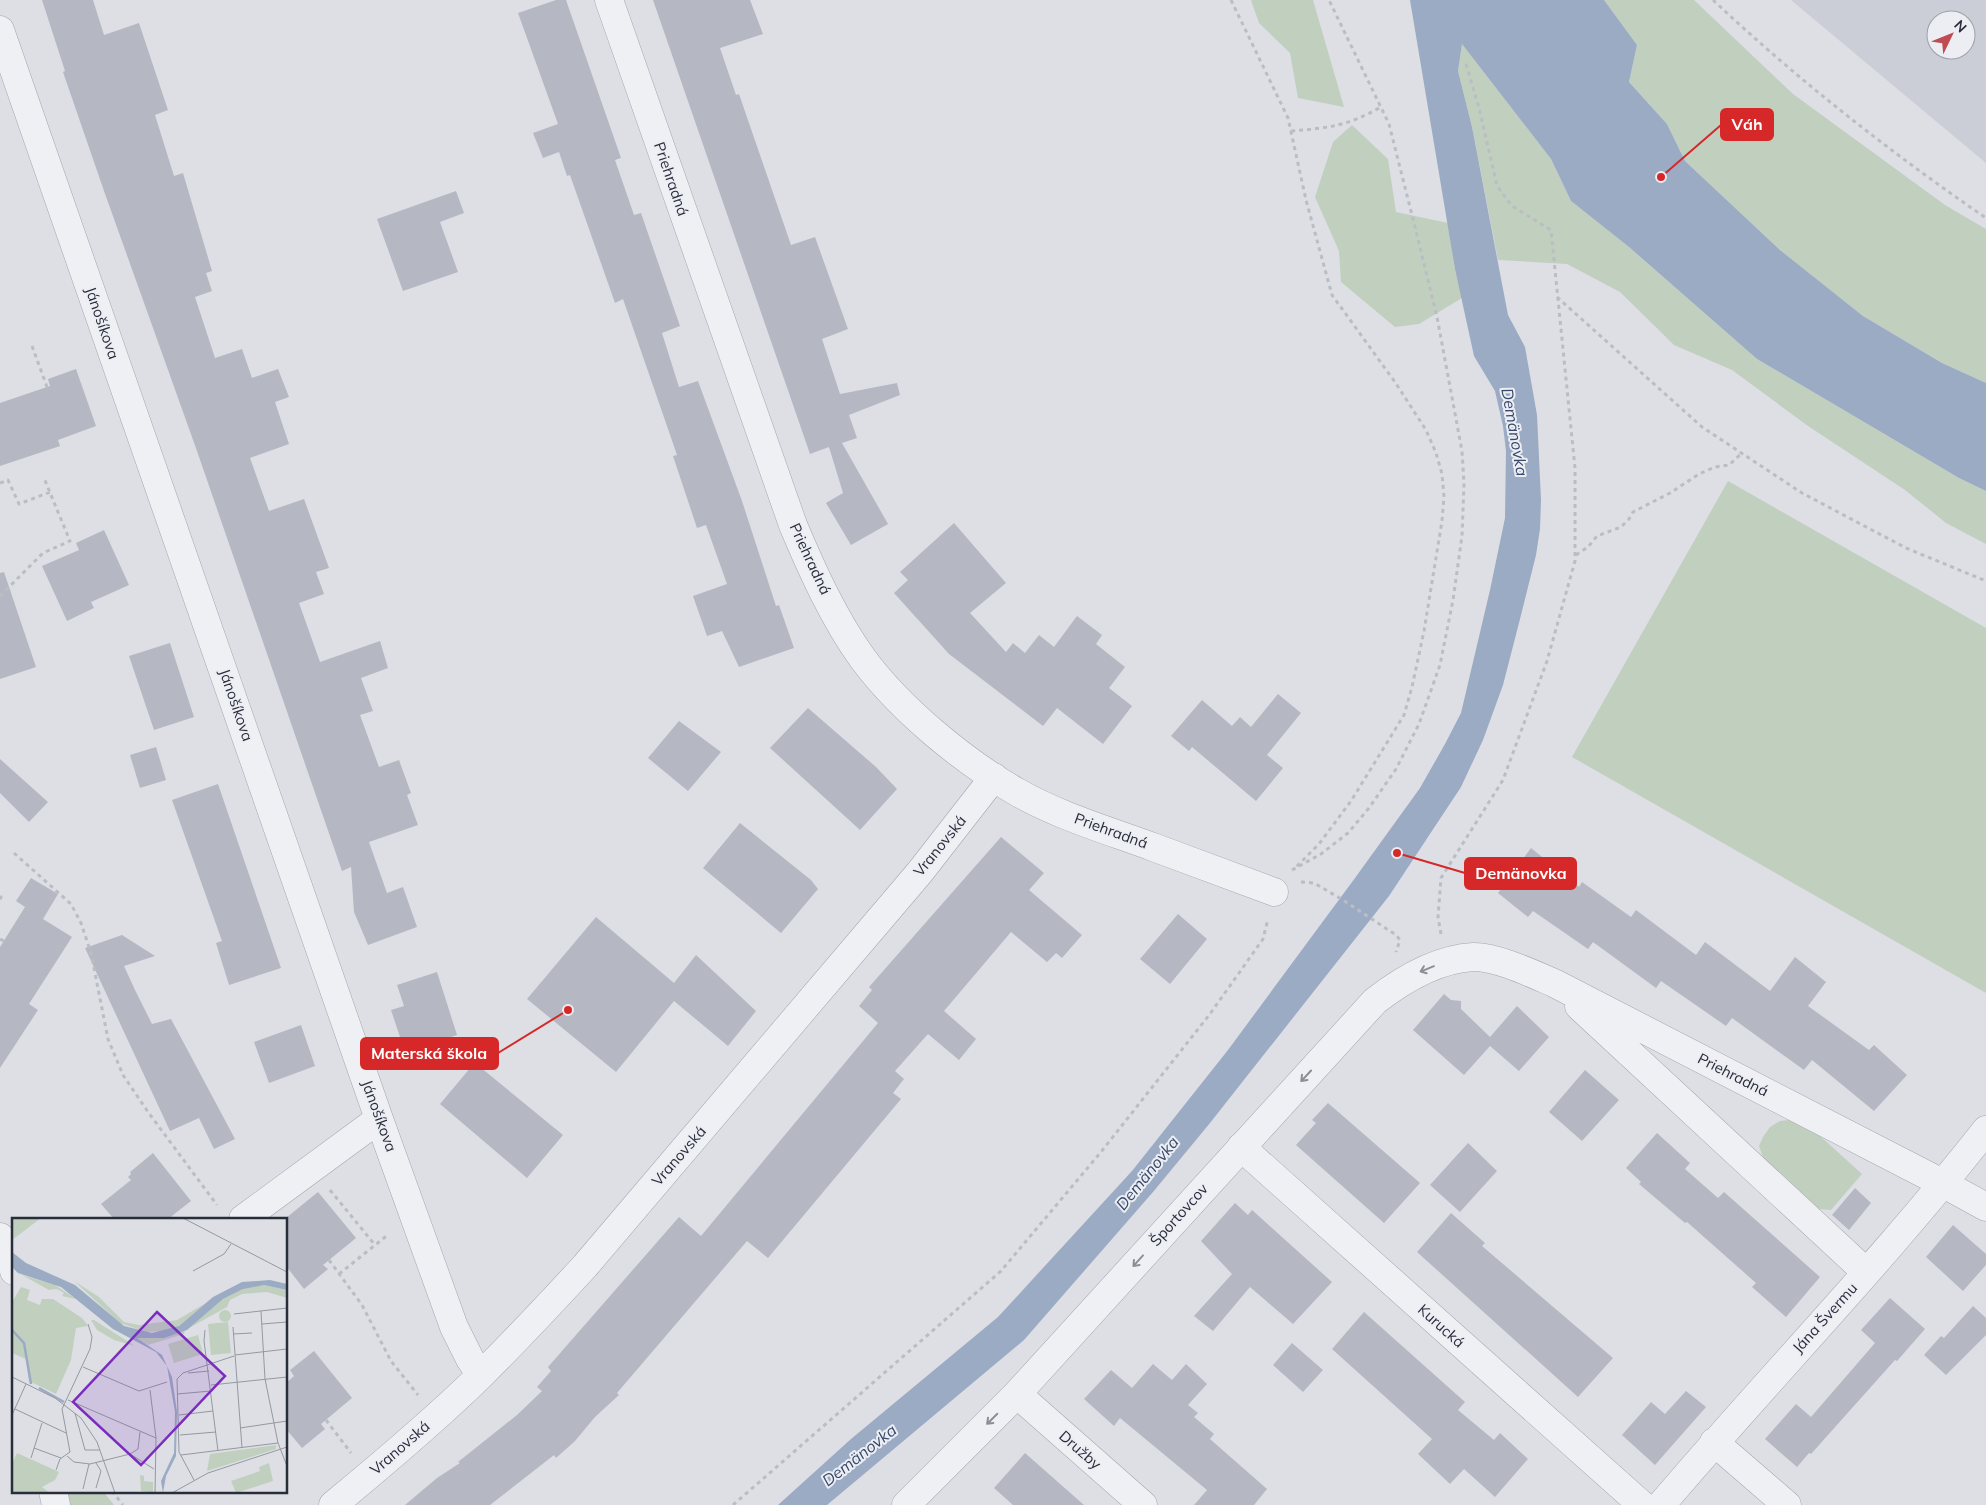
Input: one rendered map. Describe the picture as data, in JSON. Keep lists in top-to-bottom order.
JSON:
{
  "streets": {
    "street": [
      "Priehradná",
      "Jánošíkova",
      "Vranovská",
      "Športovcov",
      "Jána Švermu",
      "Kurucká",
      "Družby"
    ]
  },
  "crossings": [
    ["Priehradná", "Vranovská"],
    ["Priehradná", "Športovcov"],
    ["Priehradná", "Jána Švermu"],
    ["Jánošíkova", "Vranovská"],
    ["Športovcov", "Kurucká"],
    ["Športovcov", "Družby"]
  ],
  "one_way": ["Športovcov"],
  "water": ["Demänovka"],
  "places": ["Váh", "Demänovka", "Materská škola"],
  "north": "top right"
}
